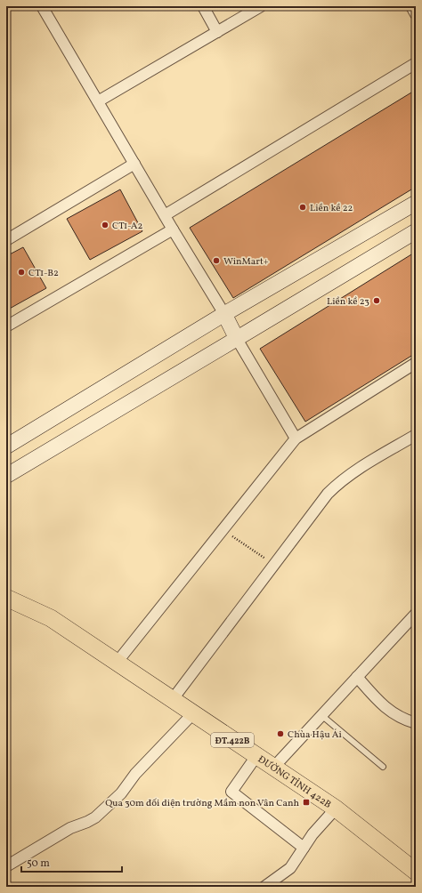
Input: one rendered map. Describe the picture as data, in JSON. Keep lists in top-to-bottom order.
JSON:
{
  "streets": {
    "main road": ["ĐT.422B", "ĐƯỜNG TỈNH 422B"]
  },
  "places": {
    "other": [
      "Liền kề 22",
      "CT1-A2",
      "WinMart+",
      "CT1-B2",
      "Liền kề 23",
      "Chùa Hậu Ái"
    ],
    "transit": ["Qua 30m đối diện trường Mầm non Vân Canh"]
  },
  "scale_bar": "50 m"
}
